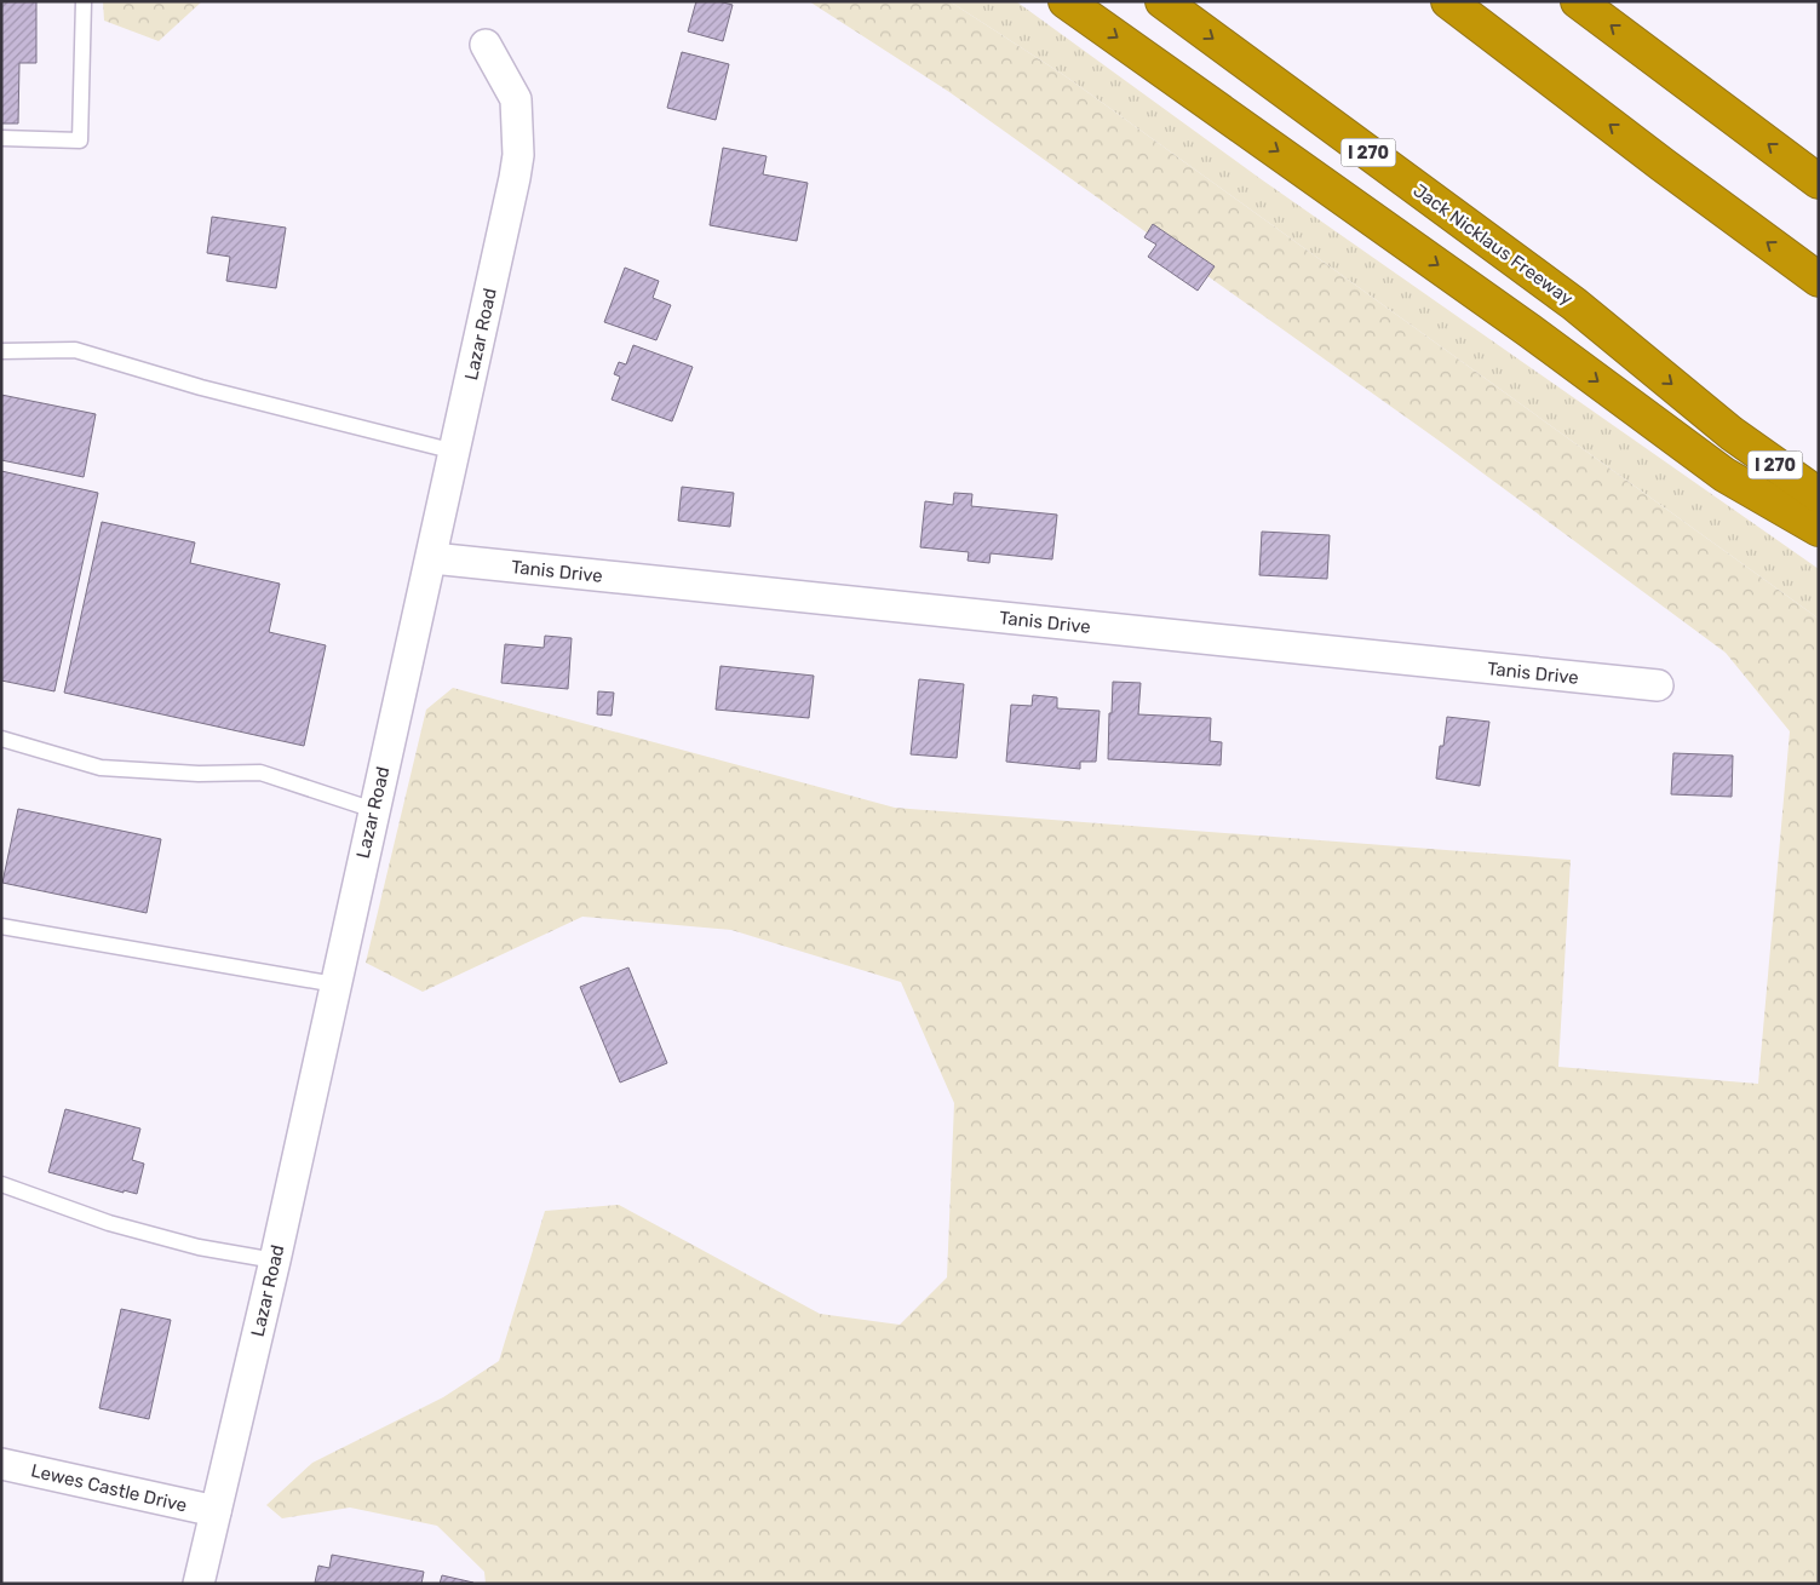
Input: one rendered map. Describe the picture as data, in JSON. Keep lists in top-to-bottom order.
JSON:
{
  "streets": {
    "highway": ["I 270", "Jack Nicklaus Freeway"],
    "street": ["Lazar Road", "Tanis Drive", "Lewes Castle Drive"]
  },
  "crossings": [
    ["Lazar Road", "Tanis Drive"],
    ["Lazar Road", "Lewes Castle Drive"]
  ]
}
